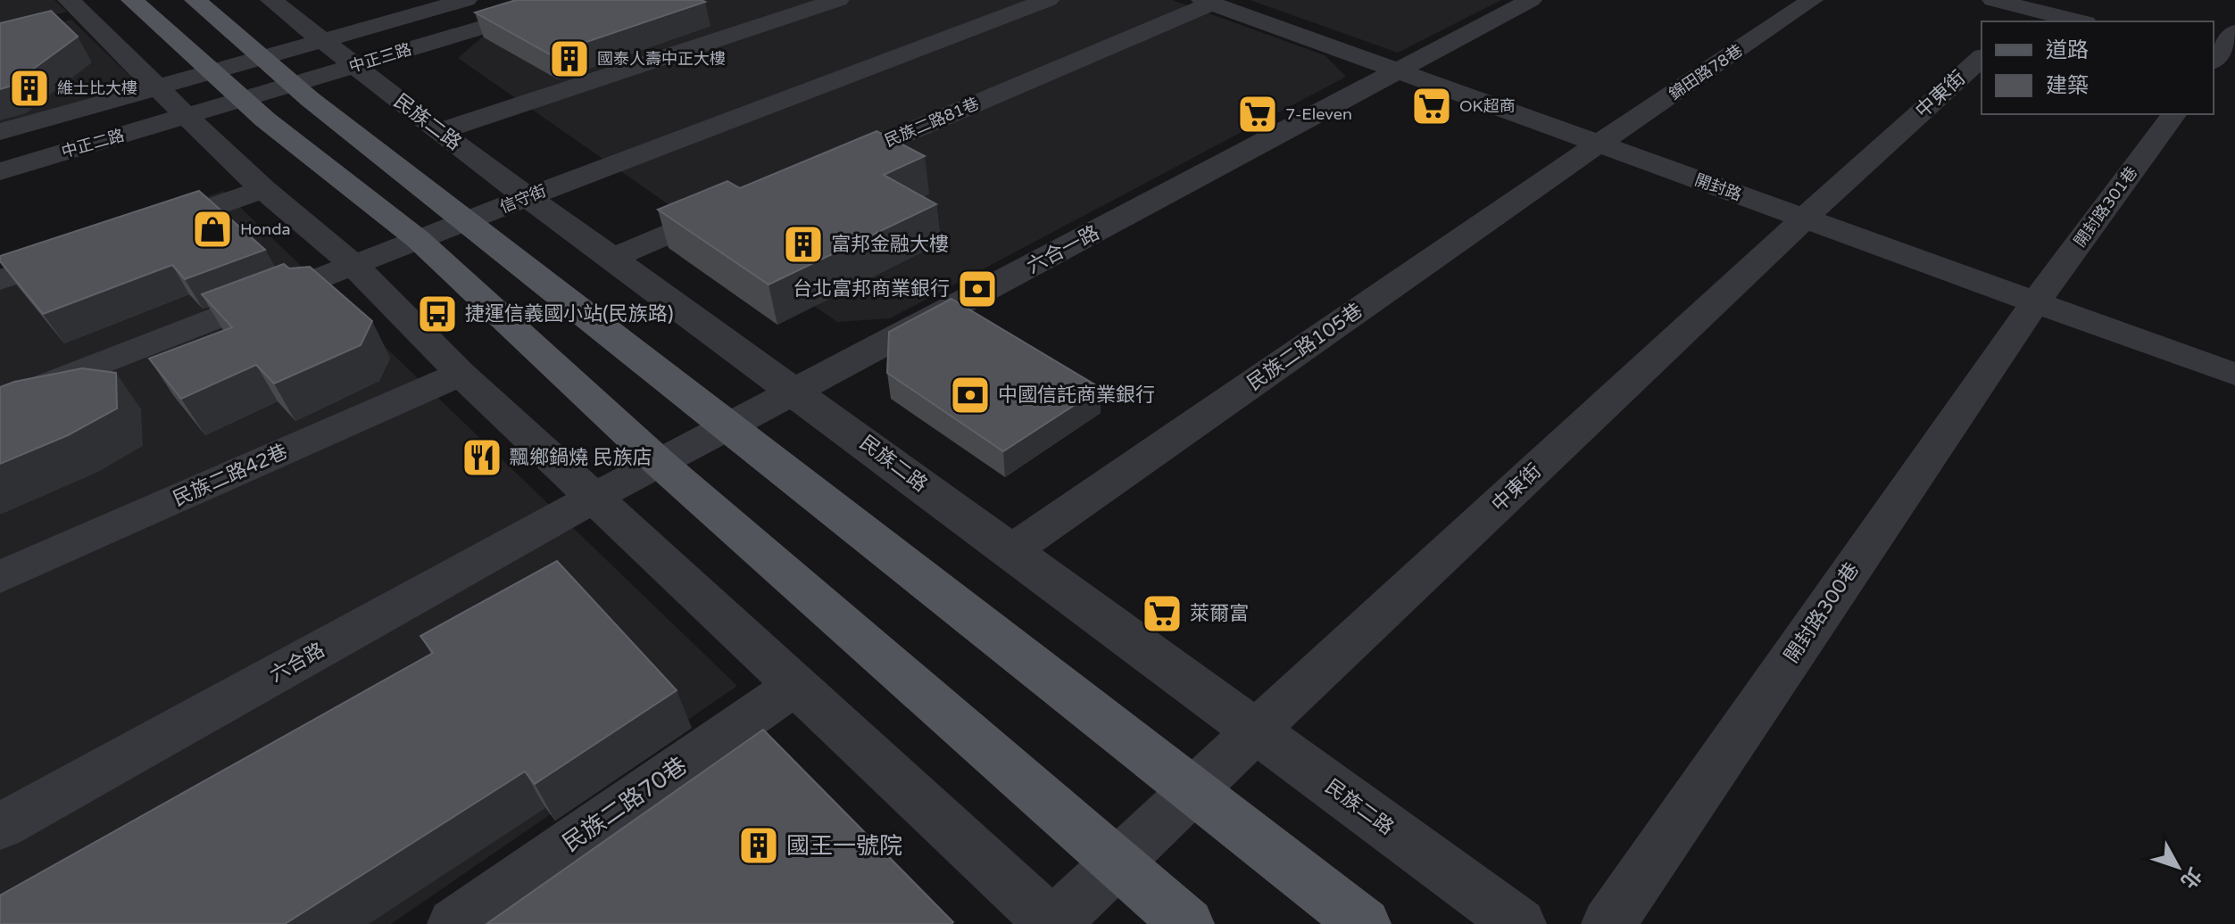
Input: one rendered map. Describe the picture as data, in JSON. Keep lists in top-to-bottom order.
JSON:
{
  "streets": {
    "street": [
      "中正三路",
      "錦田路78巷",
      "中東街",
      "民族二路",
      "民族二路81巷",
      "中正二路",
      "開封路",
      "信守街",
      "開封路301巷",
      "六合一路",
      "民族二路105巷",
      "民族二路42巷",
      "開封路300巷",
      "六合路",
      "民族二路70巷"
    ]
  },
  "crossings": [
    ["中正三路", "民族二路"],
    ["中正三路", "中正二路"],
    ["錦田路78巷", "開封路"],
    ["錦田路78巷", "民族二路105巷"],
    ["中東街", "民族二路"],
    ["中東街", "開封路"],
    ["民族二路", "信守街"],
    ["民族二路", "六合一路"],
    ["民族二路", "民族二路105巷"],
    ["民族二路81巷", "開封路"],
    ["開封路", "開封路301巷"],
    ["開封路", "六合一路"],
    ["開封路", "民族二路105巷"],
    ["開封路", "開封路300巷"],
    ["開封路301巷", "開封路300巷"],
    ["六合一路", "六合路"]
  ],
  "places": {
    "building": [
      "國泰人壽中正大樓",
      "維士比大樓",
      "富邦金融大樓",
      "國王一號院"
    ],
    "supermarket": ["OK超商", "7-Eleven", "萊爾富"],
    "shop": ["Honda"],
    "bank": ["台北富邦商業銀行", "中國信託商業銀行"],
    "bus stop": ["捷運信義國小站(民族路)"],
    "restaurant": ["飄鄉鍋燒 民族店"]
  },
  "legend": ["道路", "建築"],
  "north": "bottom right"
}
